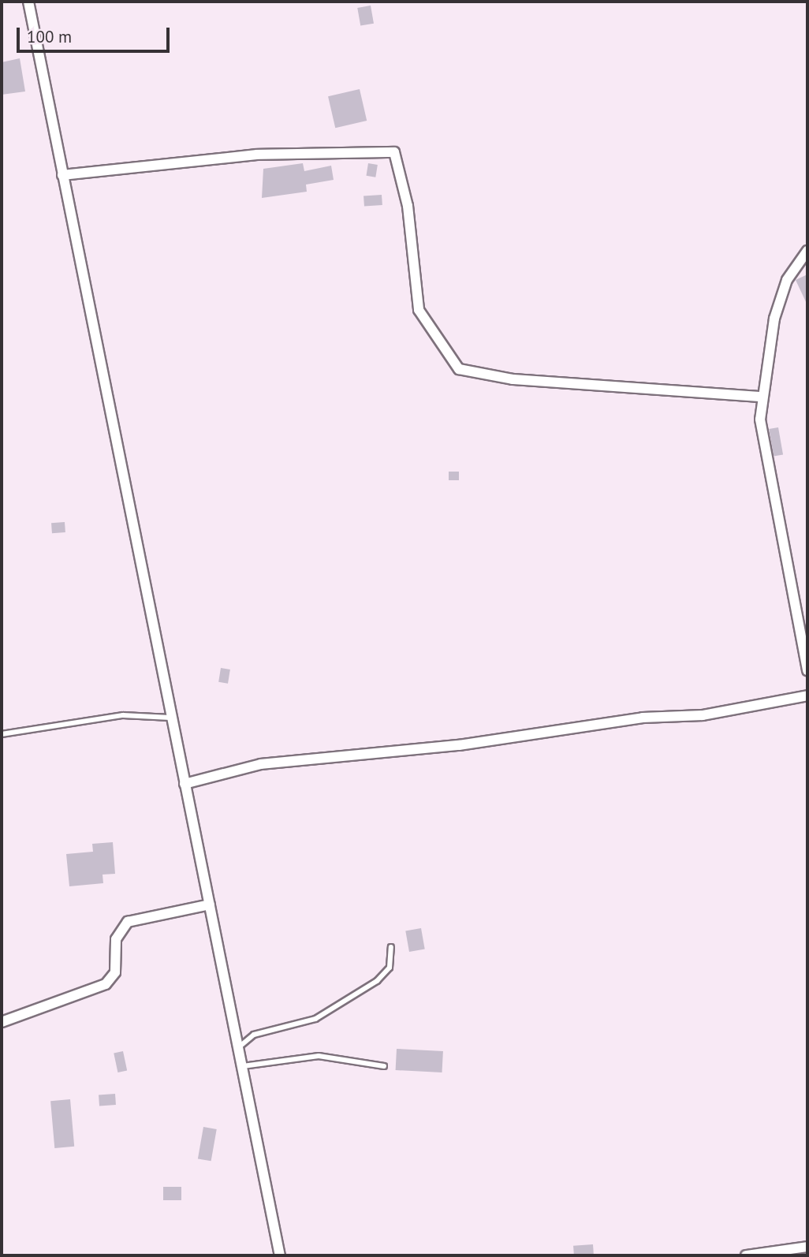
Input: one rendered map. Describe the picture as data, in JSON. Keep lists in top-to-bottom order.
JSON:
{
  "scale_bar": "100 m"
}
